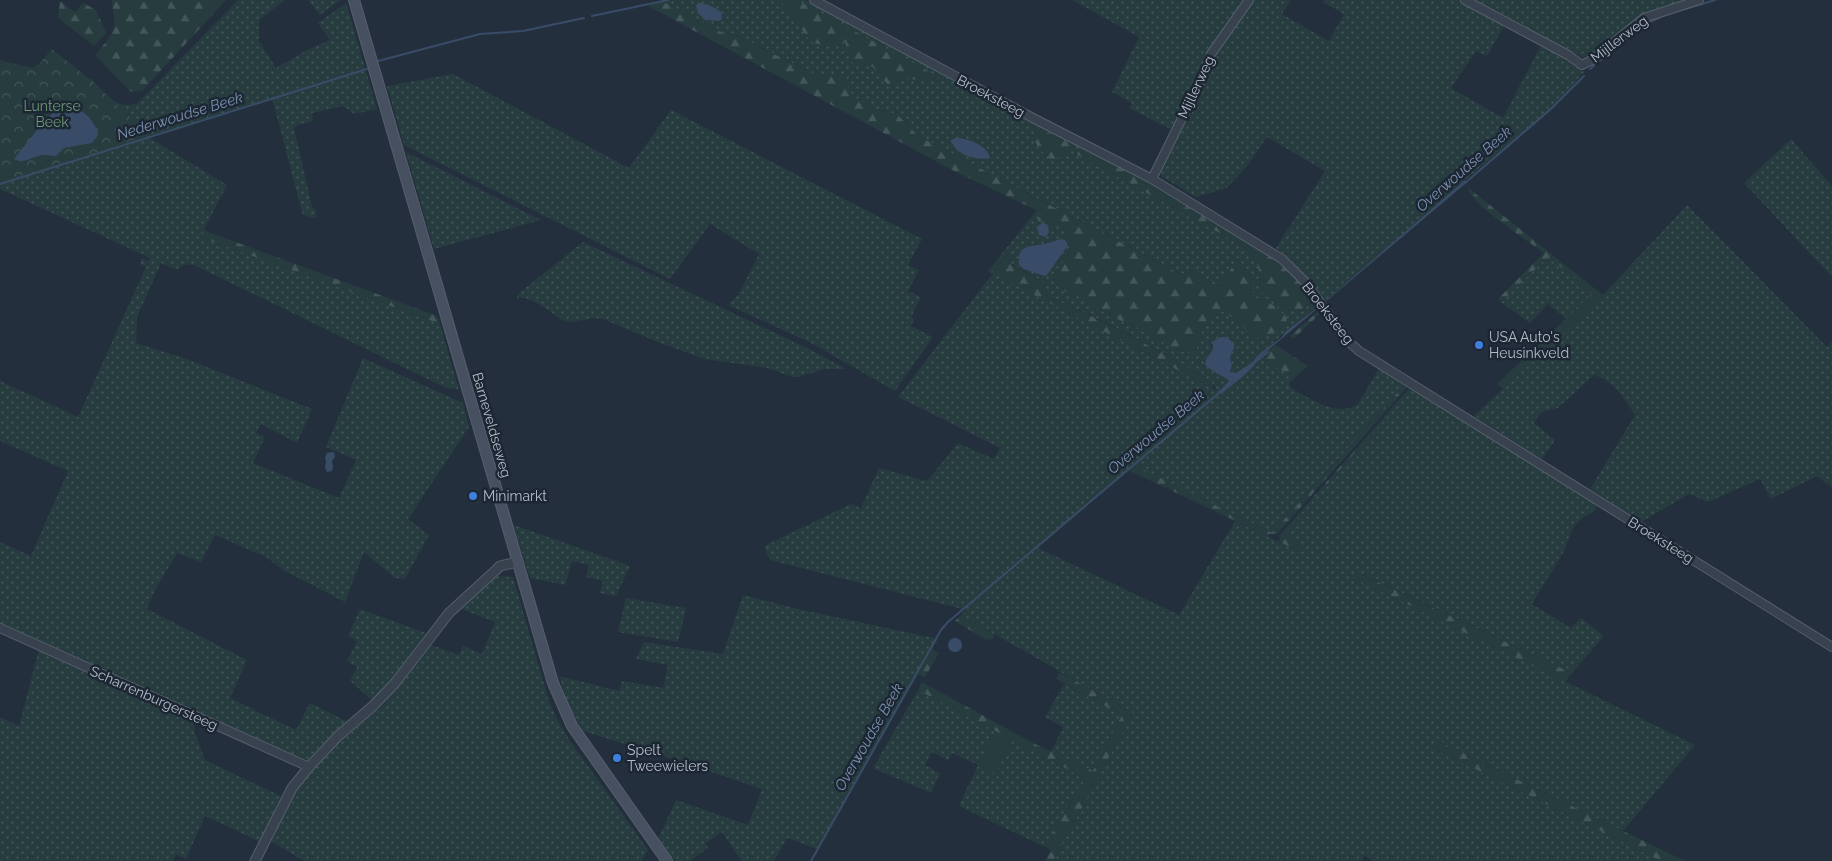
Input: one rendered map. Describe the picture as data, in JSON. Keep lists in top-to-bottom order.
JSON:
{
  "streets": {
    "main road": ["Barneveldseweg"],
    "street": ["Mijllerweg", "Broeksteeg", "Scharrenburgersteeg"]
  },
  "crossings": [
    ["Mijllerweg", "Broeksteeg"]
  ],
  "water": ["Nederwoudse Beek", "Overwoudse Beek"],
  "parks": ["Lunterse Beek"],
  "places": ["USA Auto's Heusinkveld", "Minimarkt", "Spelt Tweewielers"]
}
